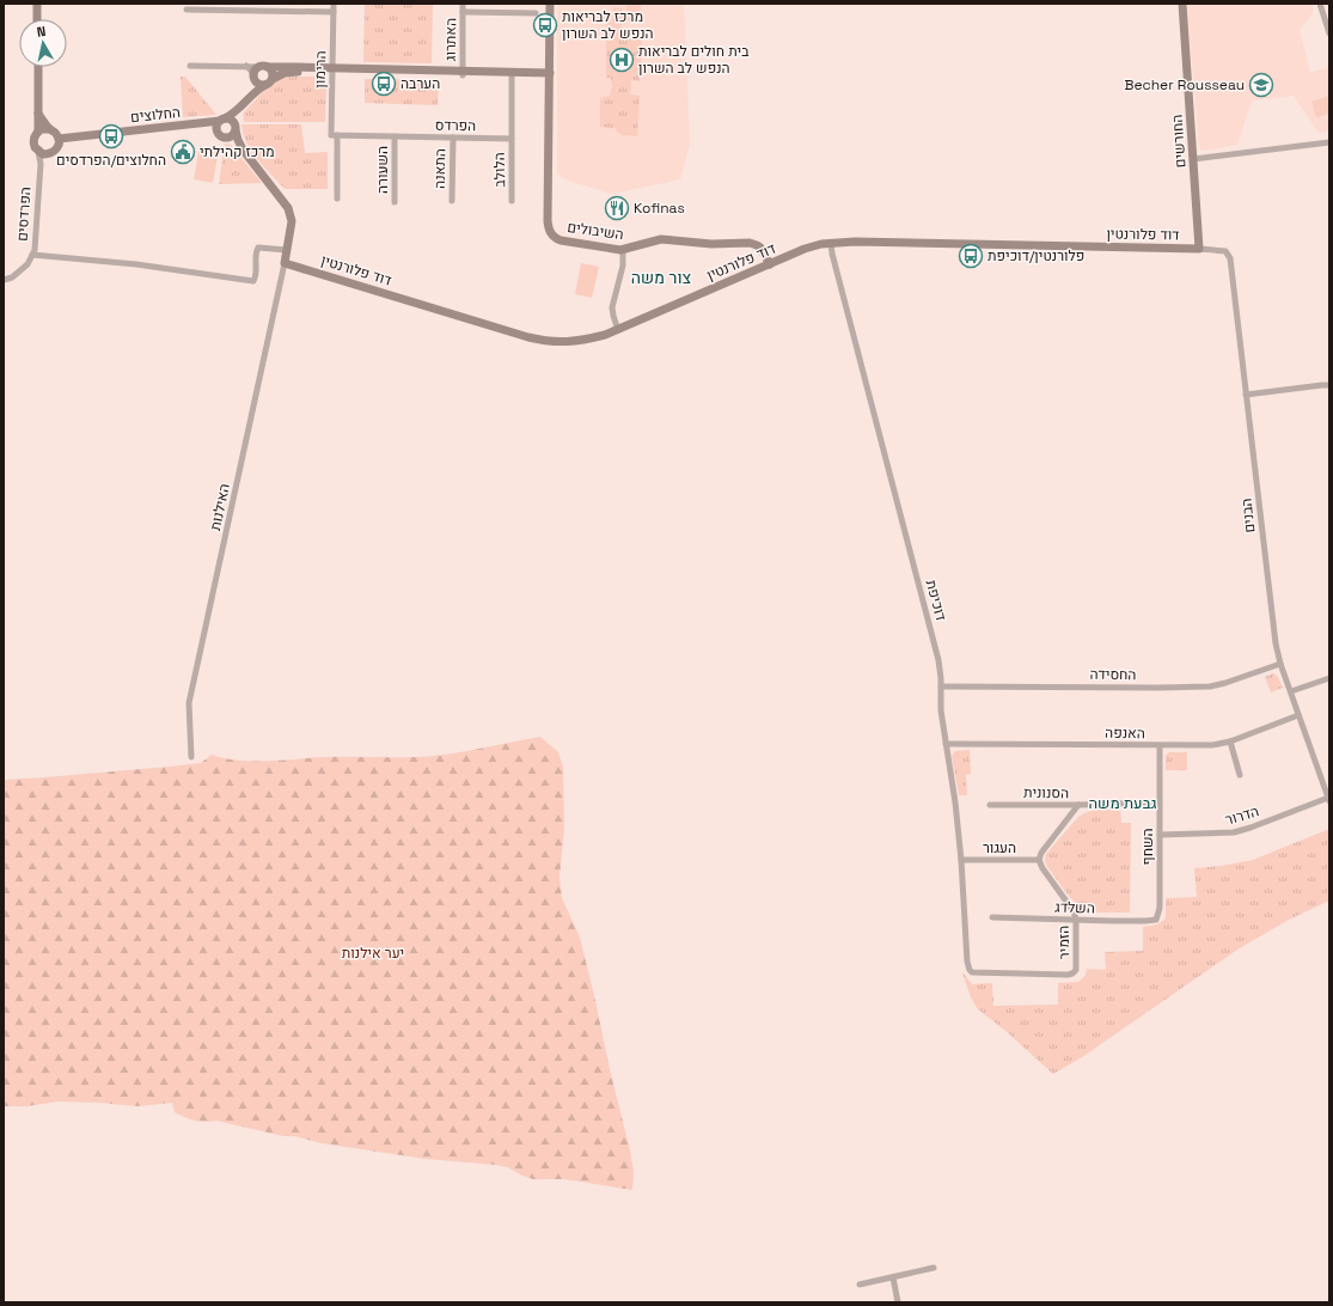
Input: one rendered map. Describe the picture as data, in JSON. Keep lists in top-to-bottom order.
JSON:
{
  "streets": {
    "street": [
      "האתרוג",
      "הרימון",
      "החלוצים",
      "הפרדס",
      "החורשים",
      "התאנה",
      "השעורה",
      "הלולב",
      "הפרדסים",
      "השיבולים",
      "דוד פלורנטין",
      "האילנות",
      "הבנים",
      "דוכיפת",
      "החסידה",
      "האנפה",
      "הסנונית",
      "הדרור",
      "השחף",
      "העגור",
      "השלדג",
      "הזמיר"
    ]
  },
  "crossings": [
    ["הרימון", "הפרדס"],
    ["החלוצים", "הפרדסים"],
    ["החלוצים", "דוד פלורנטין"],
    ["החלוצים", "האילנות"],
    ["הפרדס", "התאנה"],
    ["הפרדס", "השעורה"],
    ["הפרדס", "הלולב"],
    ["החורשים", "דוד פלורנטין"],
    ["החורשים", "הבנים"],
    ["השיבולים", "דוד פלורנטין"],
    ["דוד פלורנטין", "האילנות"],
    ["דוד פלורנטין", "הבנים"],
    ["דוד פלורנטין", "דוכיפת"],
    ["הבנים", "החסידה"],
    ["הבנים", "האנפה"],
    ["הבנים", "הדרור"],
    ["דוכיפת", "החסידה"],
    ["דוכיפת", "האנפה"],
    ["דוכיפת", "העגור"],
    ["דוכיפת", "הזמיר"],
    ["האנפה", "השחף"],
    ["הסנונית", "השחף"],
    ["הדרור", "השחף"],
    ["השחף", "השלדג"],
    ["העגור", "הזמיר"],
    ["השלדג", "הזמיר"]
  ],
  "districts": ["צור משה", "גבעת משה"],
  "parks": ["יער אילנות"],
  "places": {
    "bus stop": [
      "מרכז לבריאות הנפש לב השרון",
      "הערבה",
      "החלוצים/הפרדסים",
      "פלורנטין/דוכיפת"
    ],
    "hospital": ["בית חולים לבריאות הנפש לב השרון"],
    "school or university": ["Becher Rousseau"],
    "public building": ["מרכז קהילתי"],
    "restaurant": ["Kofinas"]
  },
  "north": "top"
}
